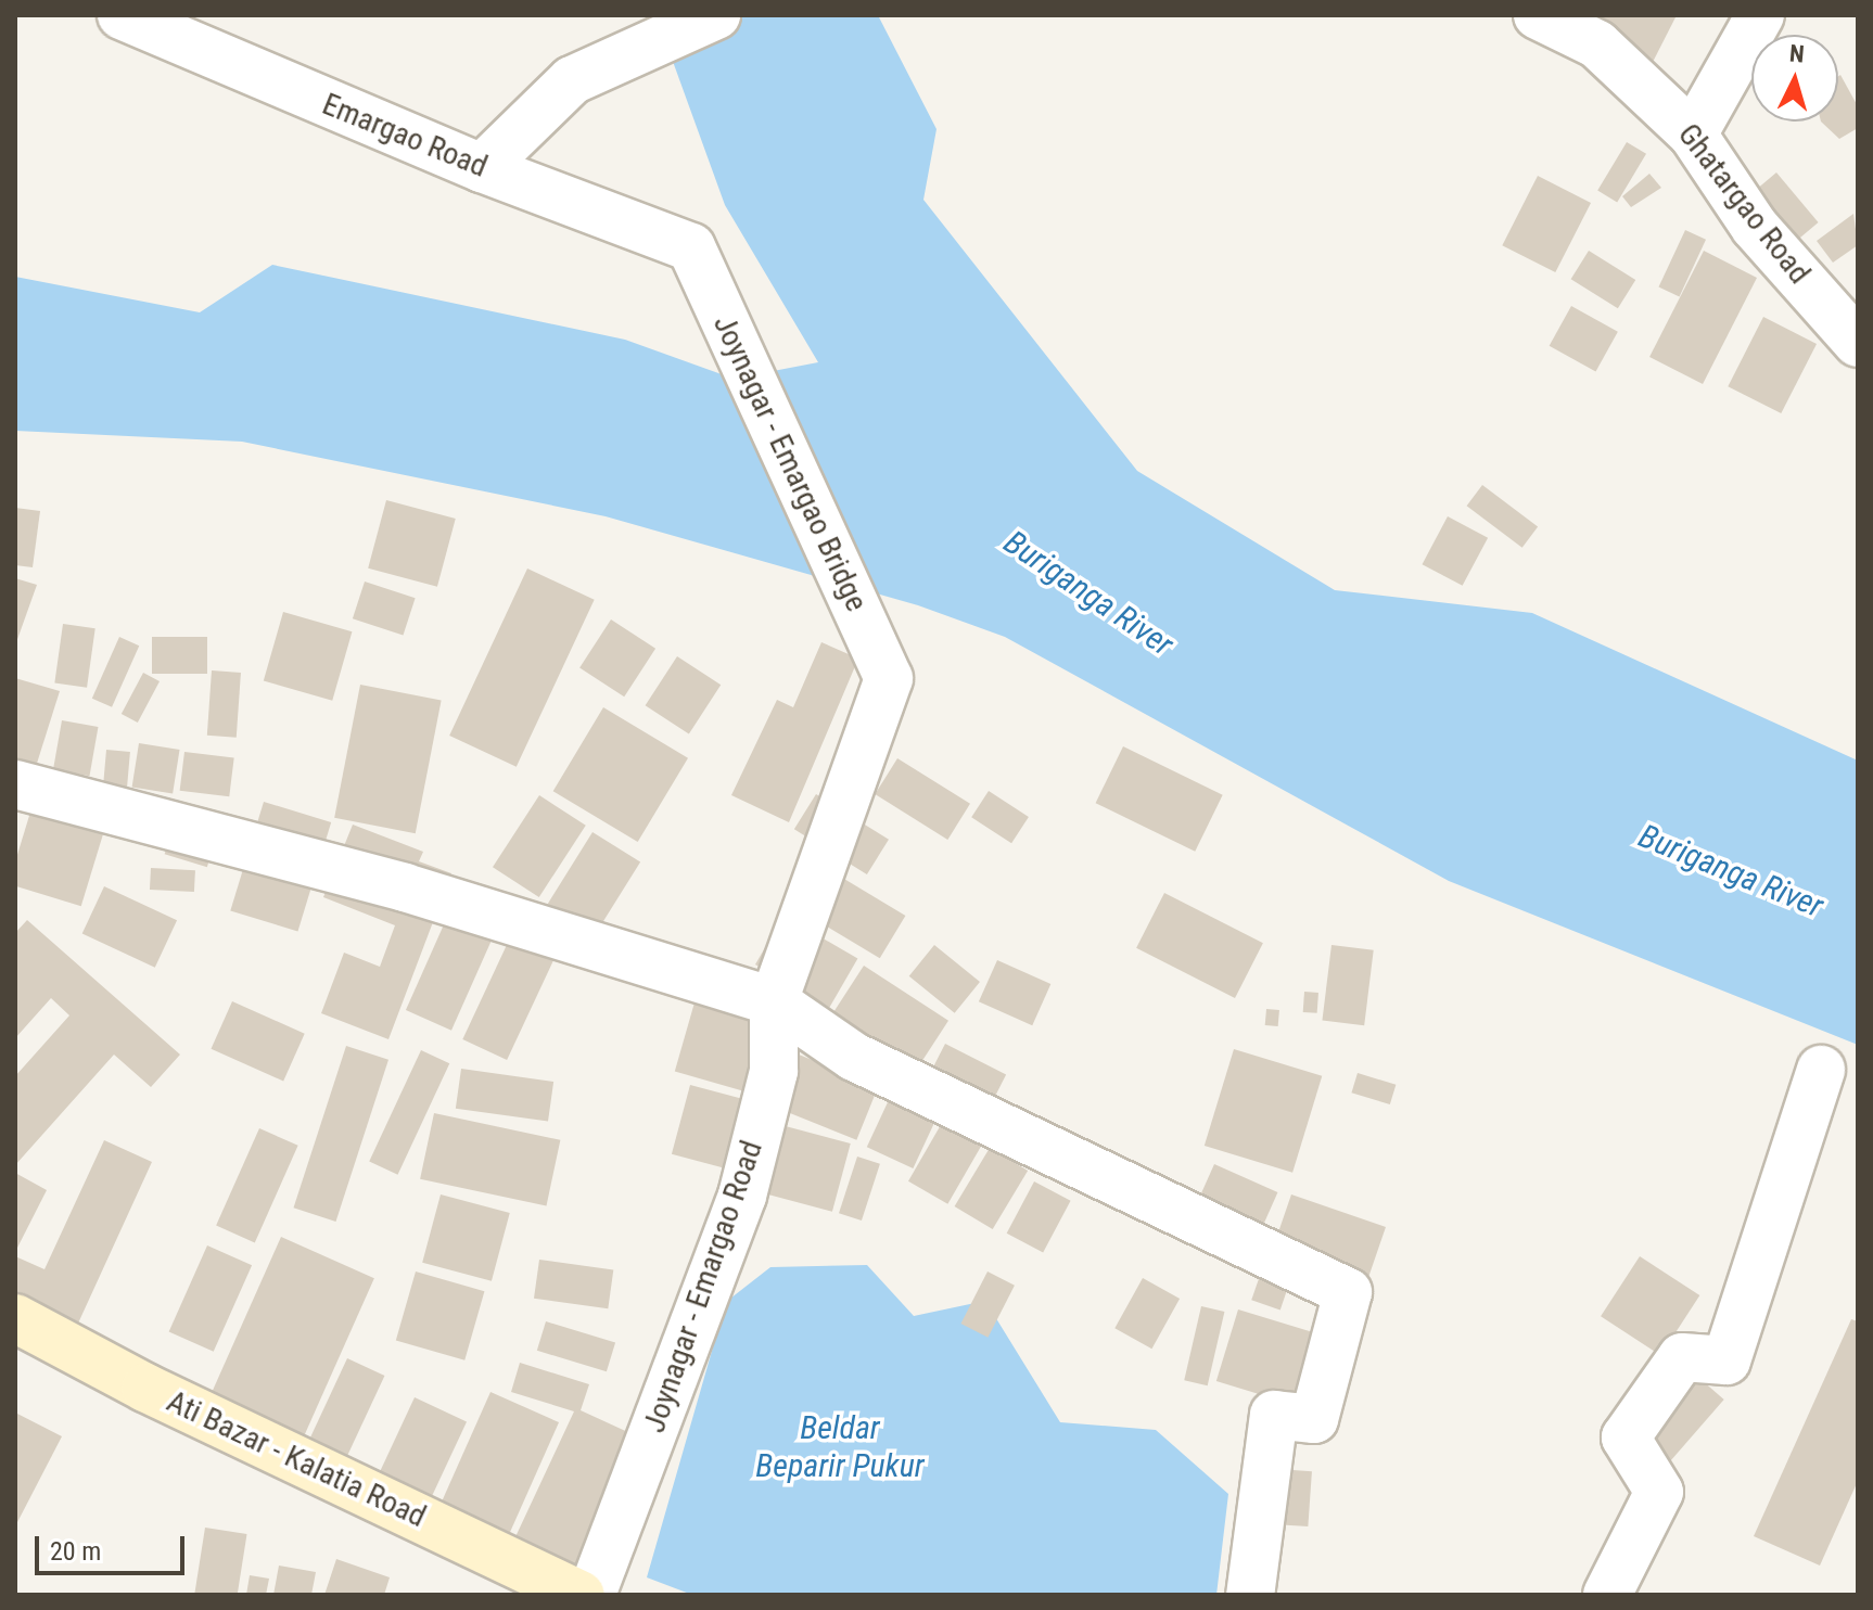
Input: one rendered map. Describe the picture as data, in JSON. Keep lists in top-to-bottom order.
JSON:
{
  "streets": {
    "main road": ["Ati Bazar - Kalatia Road"],
    "street": [
      "Emargao Road",
      "Ghatargao Road",
      "Joynagar - Emargao Bridge",
      "Joynagar - Emargao Road"
    ]
  },
  "crossings": [
    ["Emargao Road", "Joynagar - Emargao Bridge"],
    ["Joynagar - Emargao Bridge", "Joynagar - Emargao Road"]
  ],
  "water": ["Buriganga River", "Beldar Beparir Pukur"],
  "scale_bar": "20 m",
  "north": "top"
}
